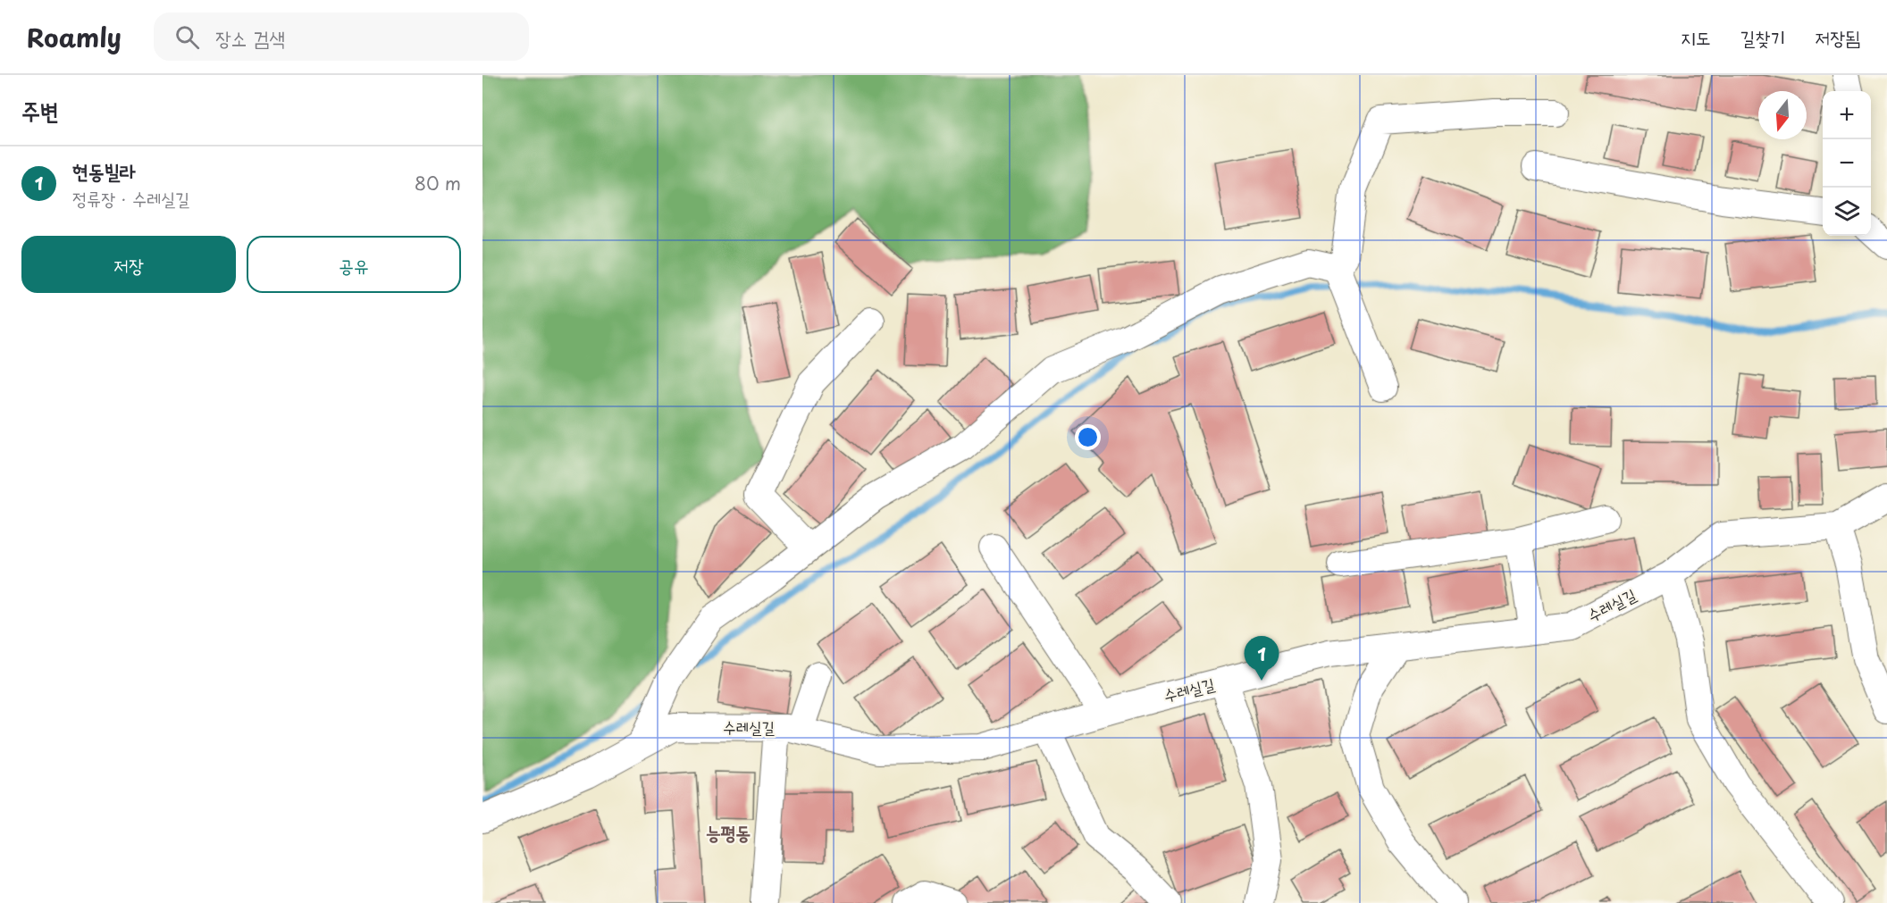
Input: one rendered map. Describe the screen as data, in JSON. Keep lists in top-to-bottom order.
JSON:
{
  "streets": {
    "street": ["수레실길"]
  },
  "districts": ["능평동"],
  "north": "bottom",
  "page": {
    "header": "Roamly",
    "search": "장소 검색",
    "nav": ["지도", "길찾기", "저장됨"],
    "heading": "주변",
    "map_buttons": ["+", "−"],
    "list": [
      {
        "mark": "1",
        "name": "현동빌라",
        "note": "정류장 · 수레실길",
        "value": "80 m"
      }
    ],
    "buttons": ["저장", "공유"],
    "pins": "1"
  }
}
